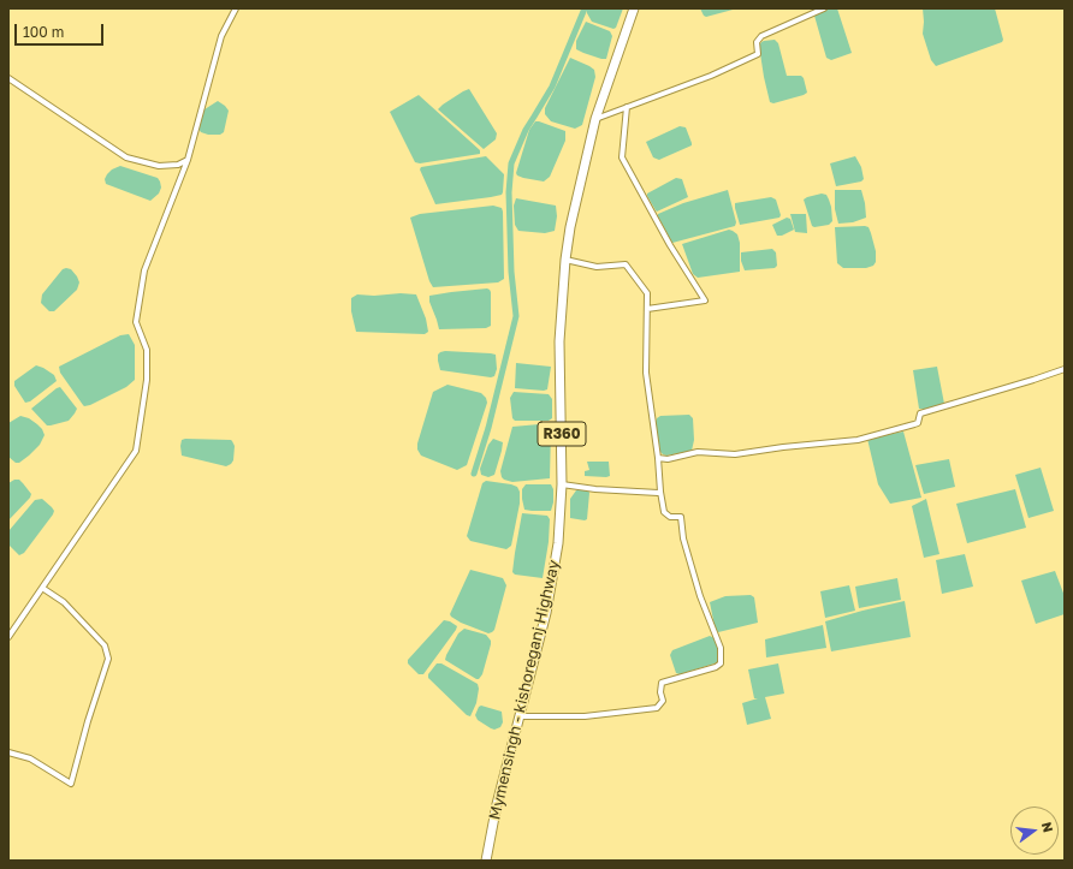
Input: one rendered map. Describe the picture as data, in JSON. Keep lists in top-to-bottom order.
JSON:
{
  "streets": {
    "main road": ["R360", "Mymensingh - kishoreganj Highway"]
  },
  "scale_bar": "100 m",
  "north": "right"
}
